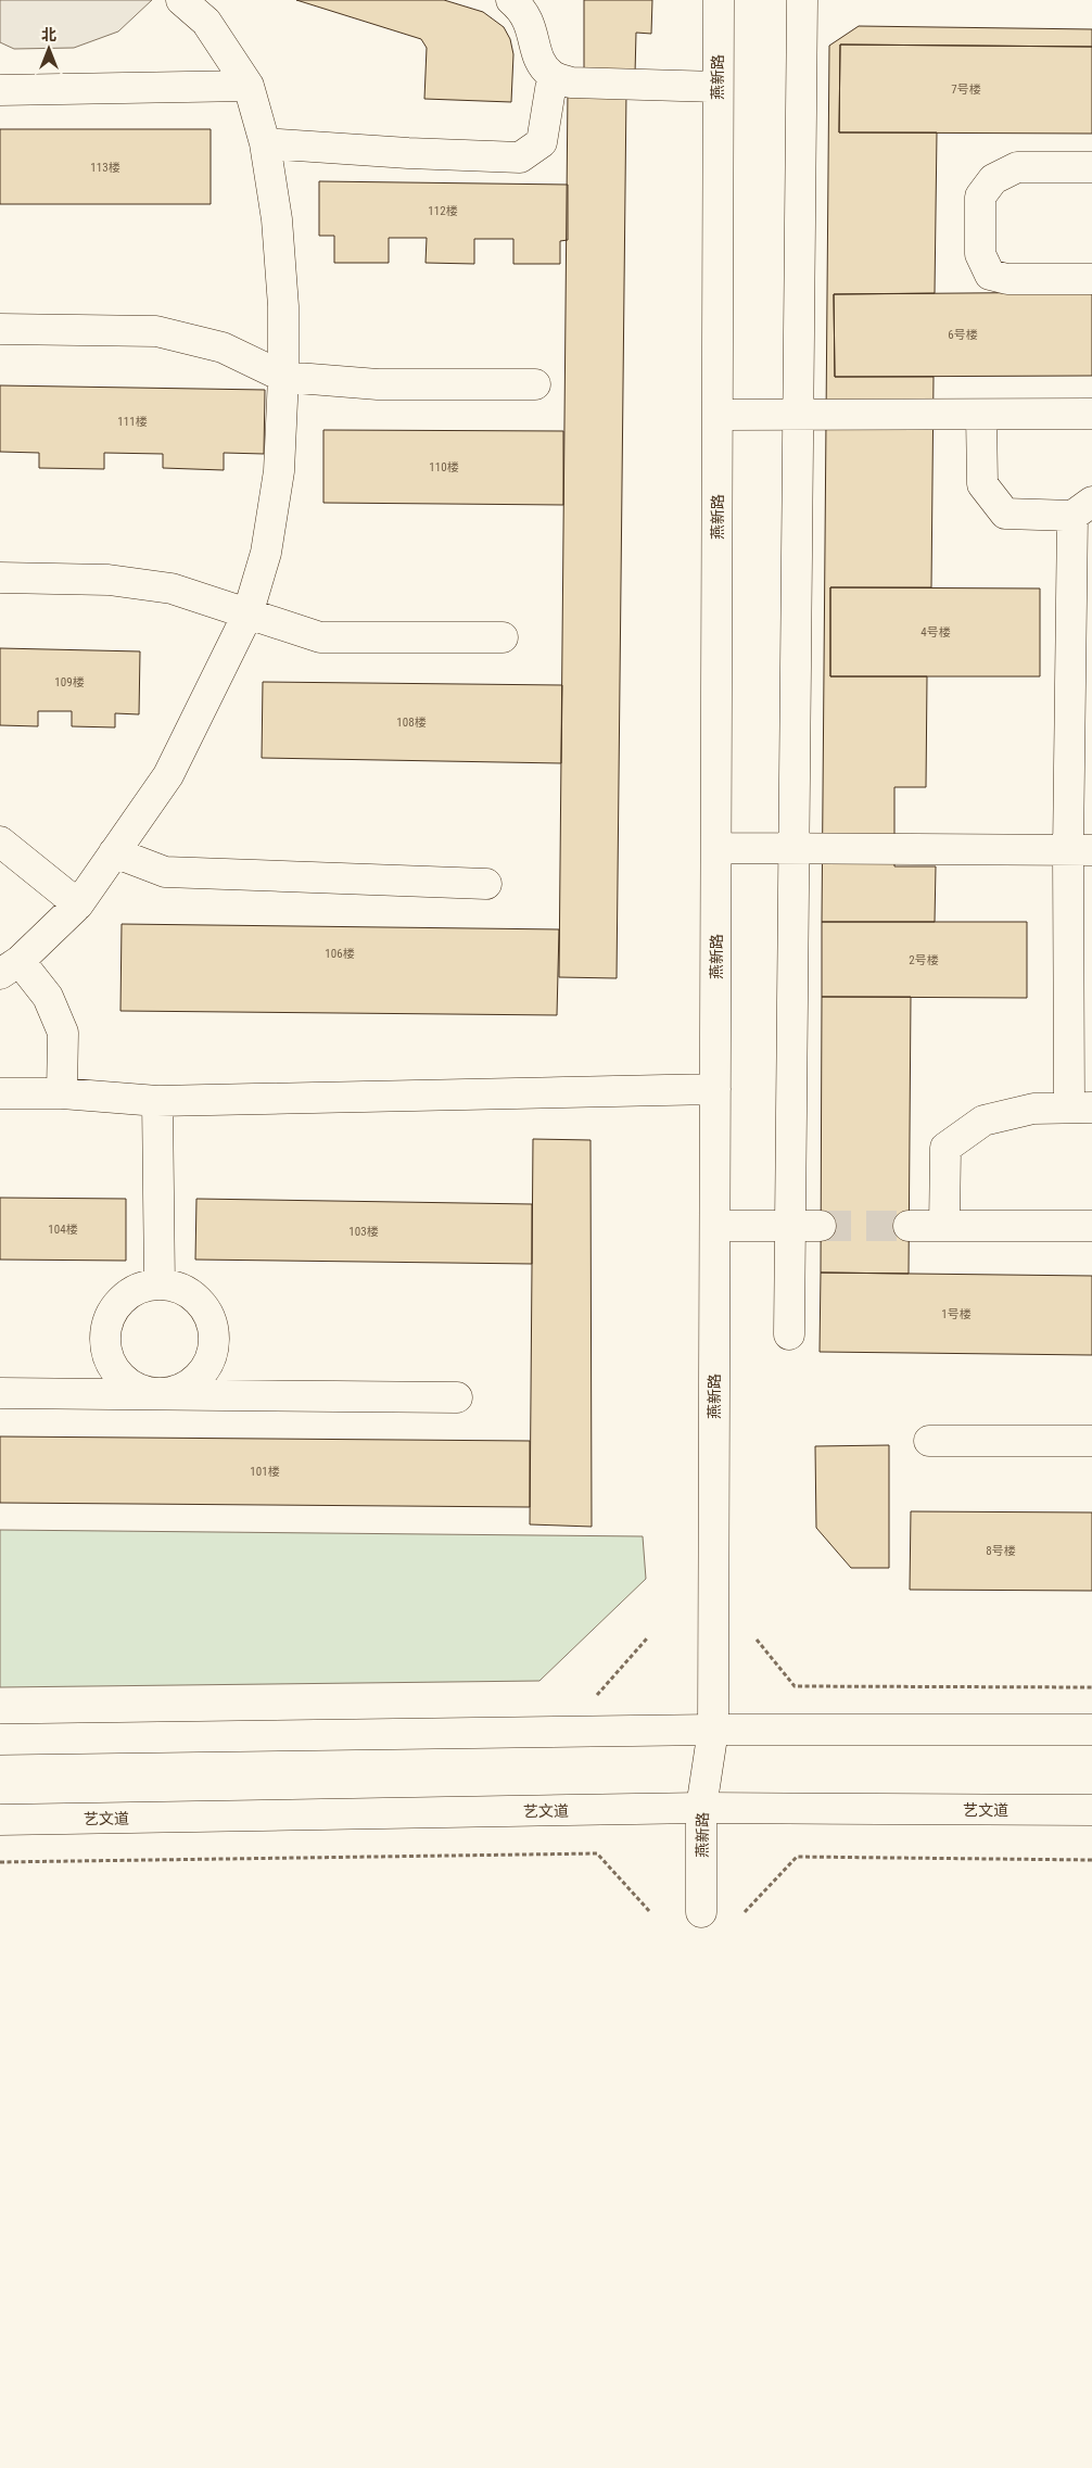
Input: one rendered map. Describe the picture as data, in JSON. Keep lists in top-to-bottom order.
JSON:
{
  "streets": {
    "street": ["燕新路", "艺文道"]
  },
  "crossings": [
    ["燕新路", "艺文道"]
  ],
  "house_numbers": [
    "7号楼",
    "113楼",
    "112楼",
    "6号楼",
    "111楼",
    "110楼",
    "4号楼",
    "109楼",
    "108楼",
    "106楼",
    "2号楼",
    "104楼",
    "103楼",
    "1号楼",
    "101楼",
    "8号楼"
  ],
  "north": "top"
}
